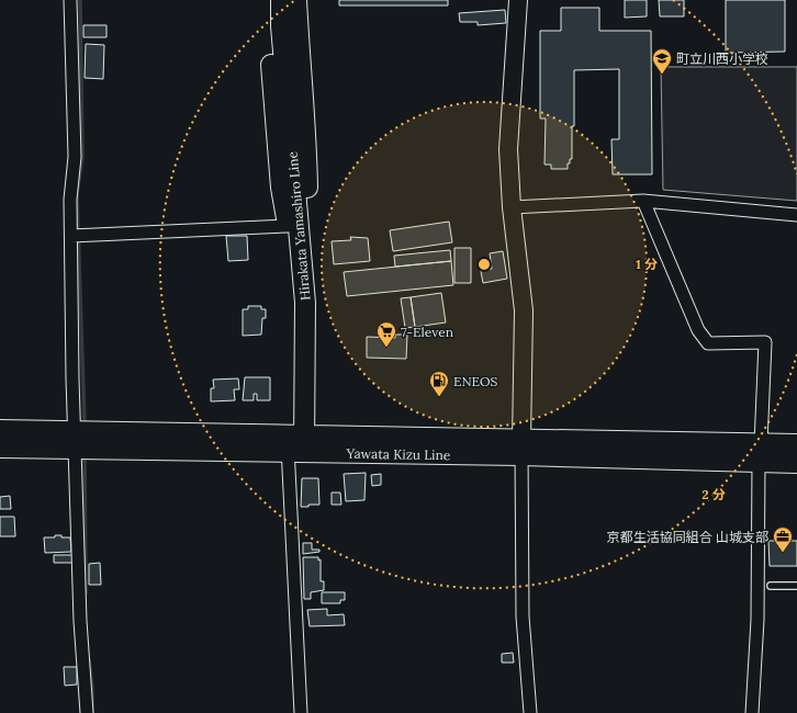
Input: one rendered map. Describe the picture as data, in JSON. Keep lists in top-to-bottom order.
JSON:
{
  "streets": {
    "main road": ["Hirakata Yamashiro Line", "Yawata Kizu Line"]
  },
  "crossings": [
    ["Hirakata Yamashiro Line", "Yawata Kizu Line"]
  ],
  "places": {
    "school or university": ["町立川西小学校"],
    "supermarket": ["7-Eleven"],
    "fuel station": ["ENEOS"],
    "office": ["京都生活協同組合 山城支部"]
  },
  "rings": ["1 分", "2 分"]
}
